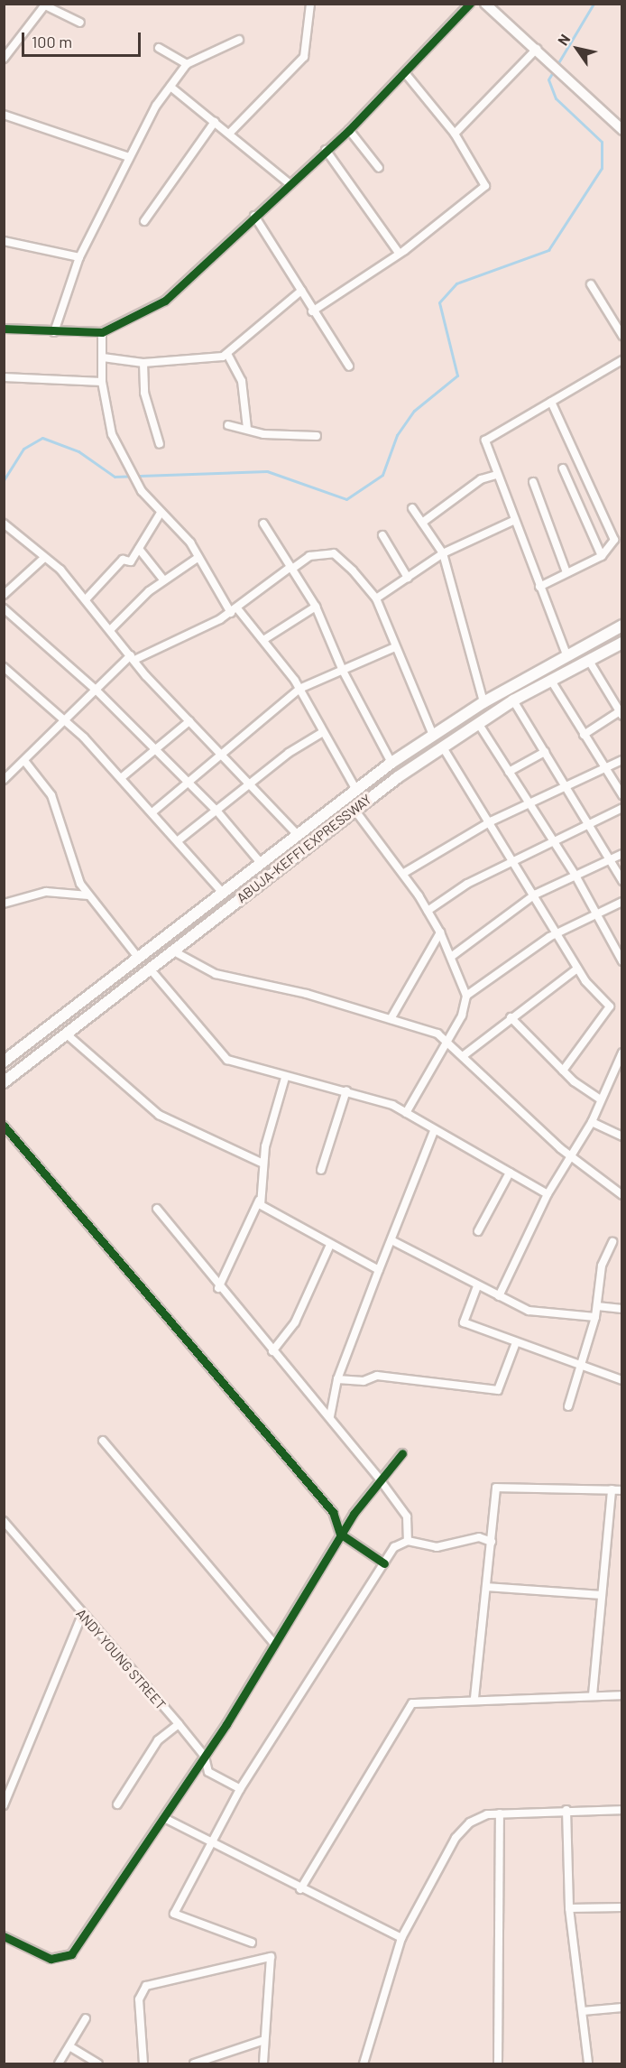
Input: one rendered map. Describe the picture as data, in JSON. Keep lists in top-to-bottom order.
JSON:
{
  "streets": {
    "highway": ["ABUJA-KEFFI EXPRESSWAY"],
    "street": ["ANDY YOUNG STREET"]
  },
  "scale_bar": "100 m",
  "north": "top left"
}
